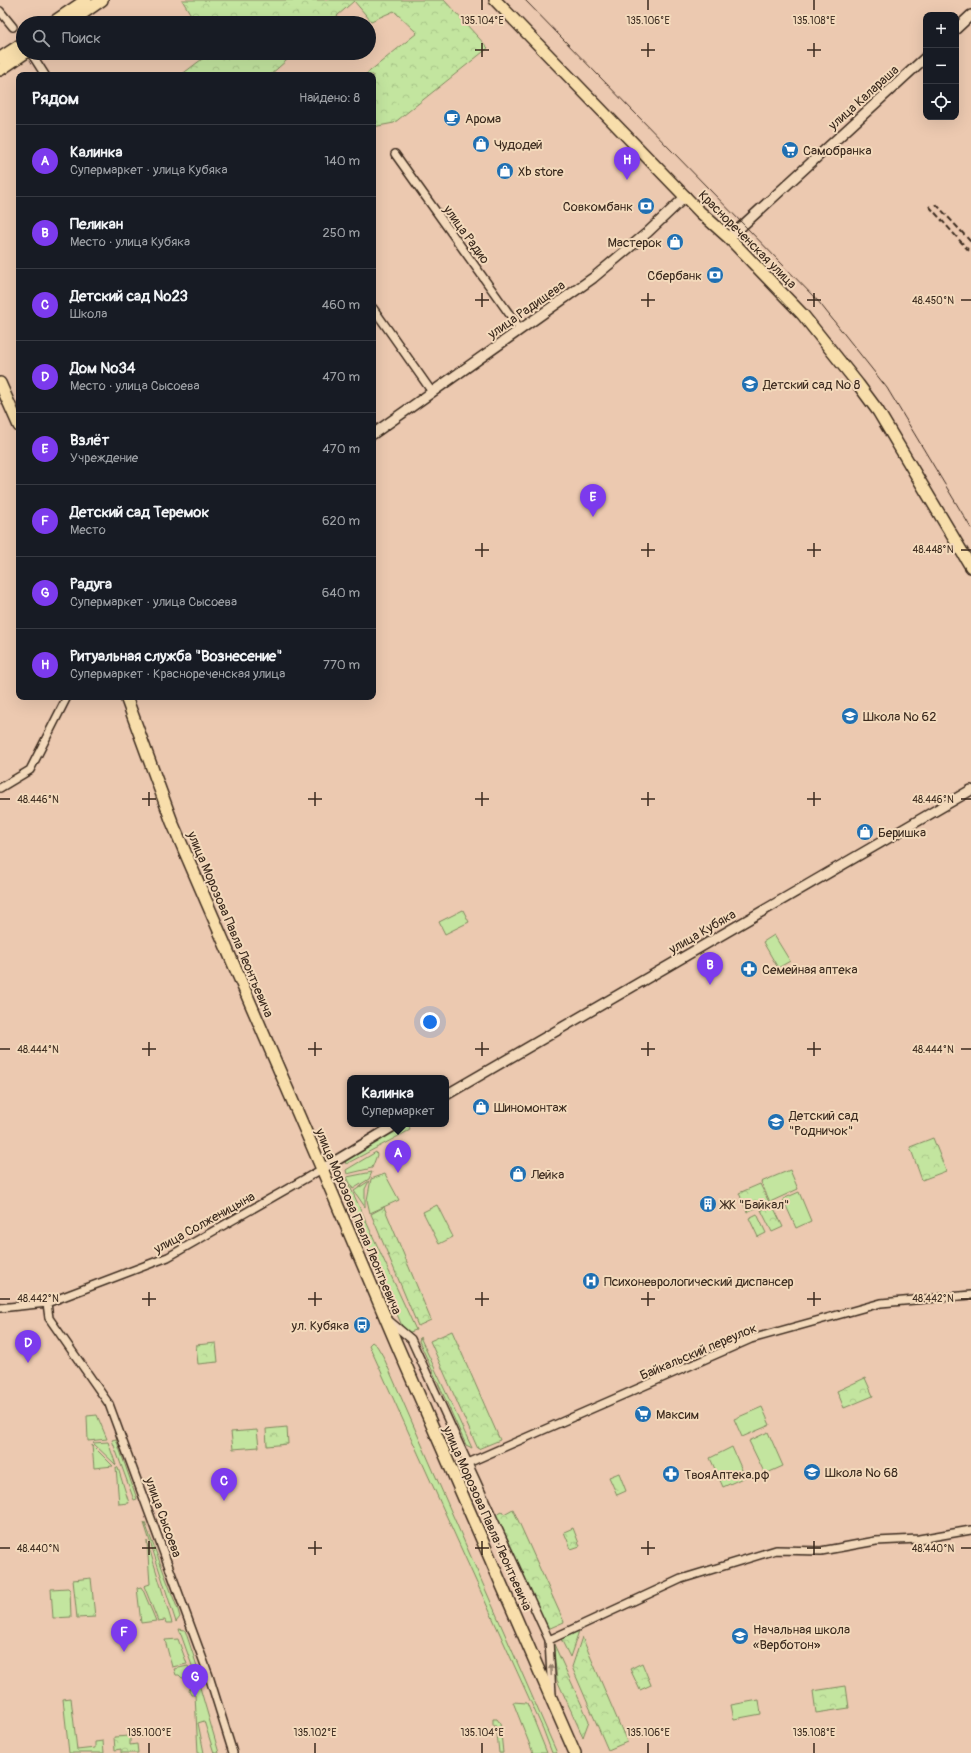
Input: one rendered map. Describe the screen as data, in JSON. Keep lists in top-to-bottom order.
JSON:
{
  "streets": {
    "main road": ["Краснореченская улица", "улица Морозова Павла Леонтьевича"],
    "street": [
      "улица Калараша",
      "улица Радио",
      "улица Радищева",
      "улица Кубяка",
      "улица Солженицына",
      "Байкальский переулок",
      "улица Сысоева"
    ]
  },
  "crossings": [
    ["улица Калараша", "Краснореченская улица"],
    ["улица Радио", "улица Радищева"],
    ["Краснореченская улица", "улица Радищева"],
    ["улица Морозова Павла Леонтьевича", "улица Солженицына"],
    ["улица Солженицына", "улица Сысоева"]
  ],
  "places": {
    "cafe": ["Арома"],
    "shop": [
      "Чудодей",
      "Xb store",
      "Мастерок",
      "Беришка",
      "Шиномонтаж",
      "Лейка"
    ],
    "supermarket": ["Самобранка", "Максим"],
    "bank": ["Совкомбанк", "Сбербанк"],
    "school or university": [
      "Детский сад № 8",
      "Школа № 62",
      "Детский сад \"Родничок\"",
      "Школа № 68",
      "Начальная школа «Верботон»"
    ],
    "pharmacy": ["Семейная аптека", "ТвояАптека.рф"],
    "building": ["ЖК \"Байкал\""],
    "hospital": ["Психоневрологический диспансер"],
    "bus stop": ["ул. Кубяка"]
  },
  "page": {
    "map_buttons": ["+", "−"],
    "search": "Поиск",
    "heading": ["Рядом", "Найдено: 8"],
    "list": [
      {
        "mark": "A",
        "name": "Калинка",
        "note": "Супермаркет · улица Кубяка",
        "value": "140 m"
      },
      {
        "mark": "B",
        "name": "Пеликан",
        "note": "Место · улица Кубяка",
        "value": "250 m"
      },
      {
        "mark": "C",
        "name": "Детский сад №23",
        "note": "Школа",
        "value": "460 m"
      },
      {
        "mark": "D",
        "name": "Дом №34",
        "note": "Место · улица Сысоева",
        "value": "470 m"
      },
      {
        "mark": "E",
        "name": "Взлёт",
        "note": "Учреждение",
        "value": "470 m"
      },
      {
        "mark": "F",
        "name": "Детский сад Теремок",
        "note": "Место",
        "value": "620 m"
      },
      {
        "mark": "G",
        "name": "Радуга",
        "note": "Супермаркет · улица Сысоева",
        "value": "640 m"
      },
      {
        "mark": "H",
        "name": "Ритуальная служба \"Вознесение\"",
        "note": "Супермаркет · Краснореченская улица",
        "value": "770 m"
      }
    ],
    "pins": [
      "H",
      "E",
      "B",
      "A",
      "D",
      "C",
      "F",
      "G"
    ],
    "popup": ["Калинка", "Супермаркет"]
  },
  "coordinates": [
    "135.104°E",
    "135.106°E",
    "135.108°E",
    "48.450°N",
    "48.448°N",
    "48.446°N",
    "48.444°N",
    "48.442°N",
    "48.440°N",
    "135.100°E",
    "135.102°E"
  ]
}
